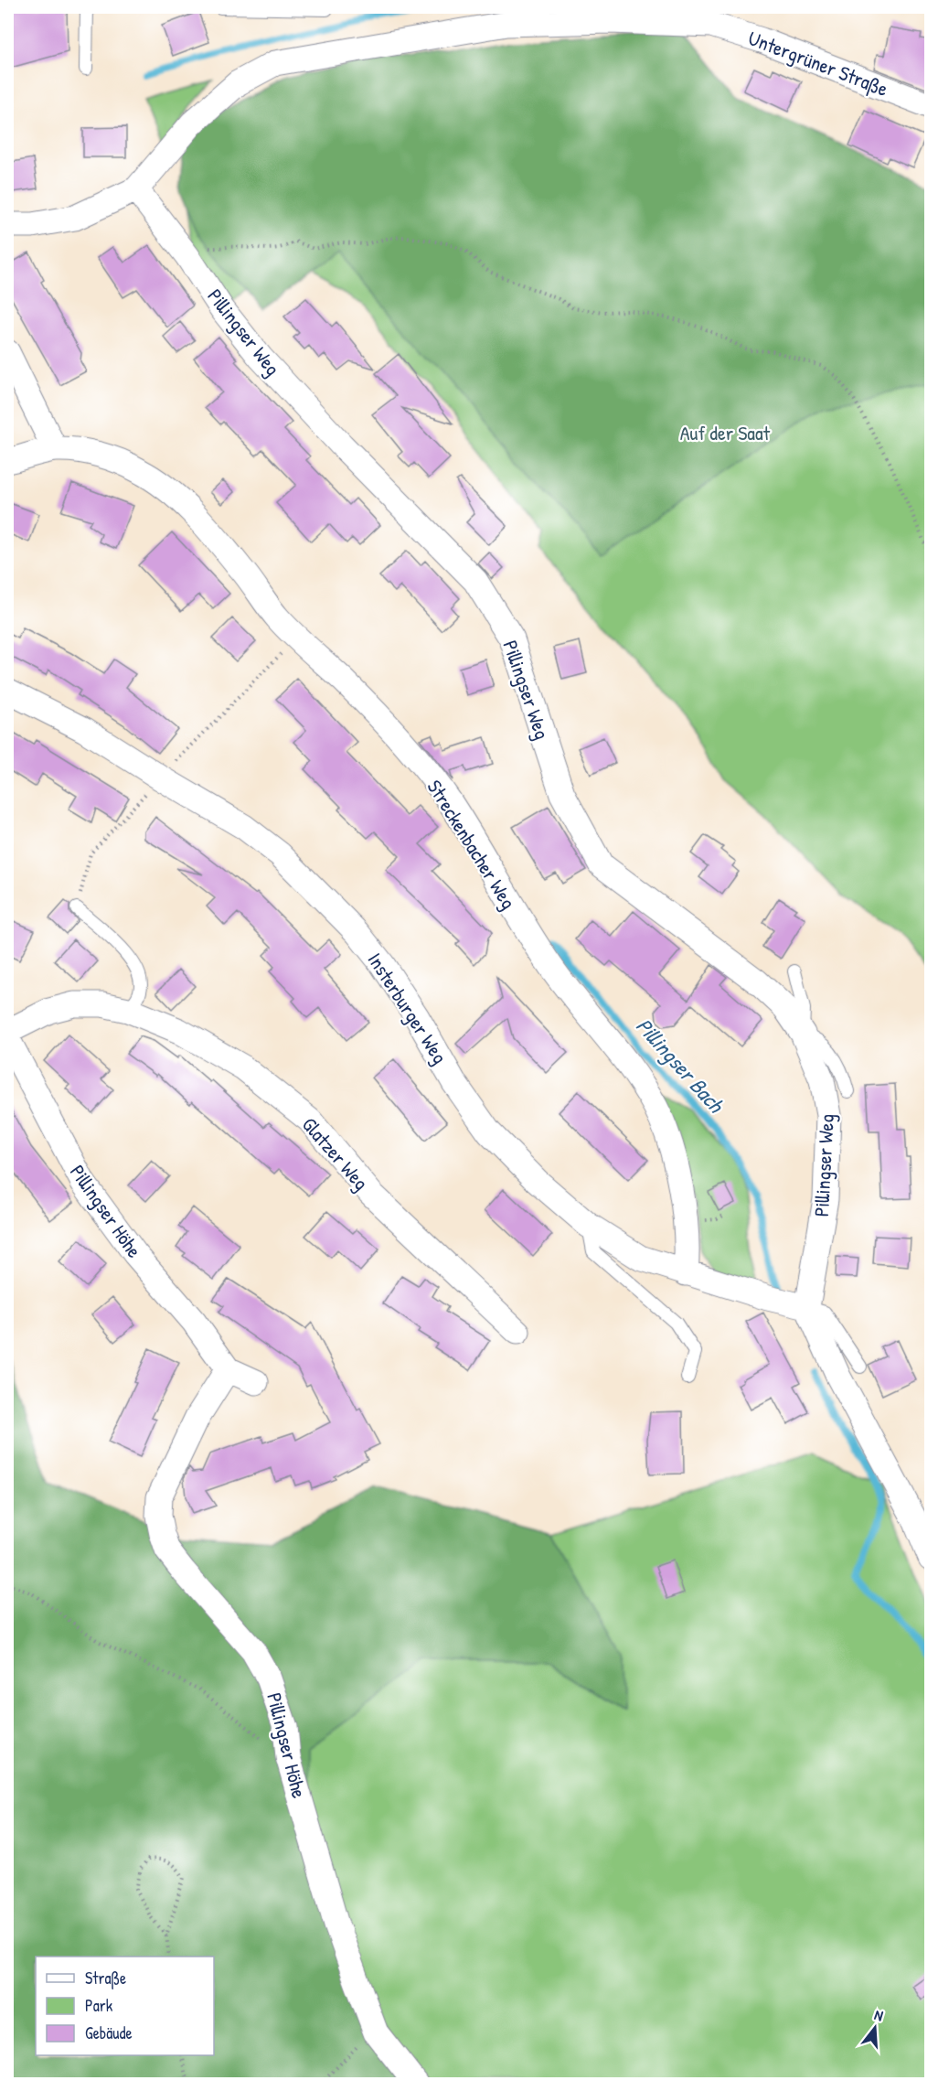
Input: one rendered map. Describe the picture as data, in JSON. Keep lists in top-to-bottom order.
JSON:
{
  "streets": {
    "street": [
      "Untergrüner Straße",
      "Pillingser Weg",
      "Streckenbacher Weg",
      "Insterburger Weg",
      "Glatzer Weg",
      "Pillingser Höhe"
    ]
  },
  "crossings": [
    ["Pillingser Weg", "Insterburger Weg"],
    ["Streckenbacher Weg", "Insterburger Weg"]
  ],
  "water": ["Pillingser Bach"],
  "parks": ["Auf der Saat"],
  "legend": ["Straße", "Park", "Gebäude"],
  "north": "top"
}
